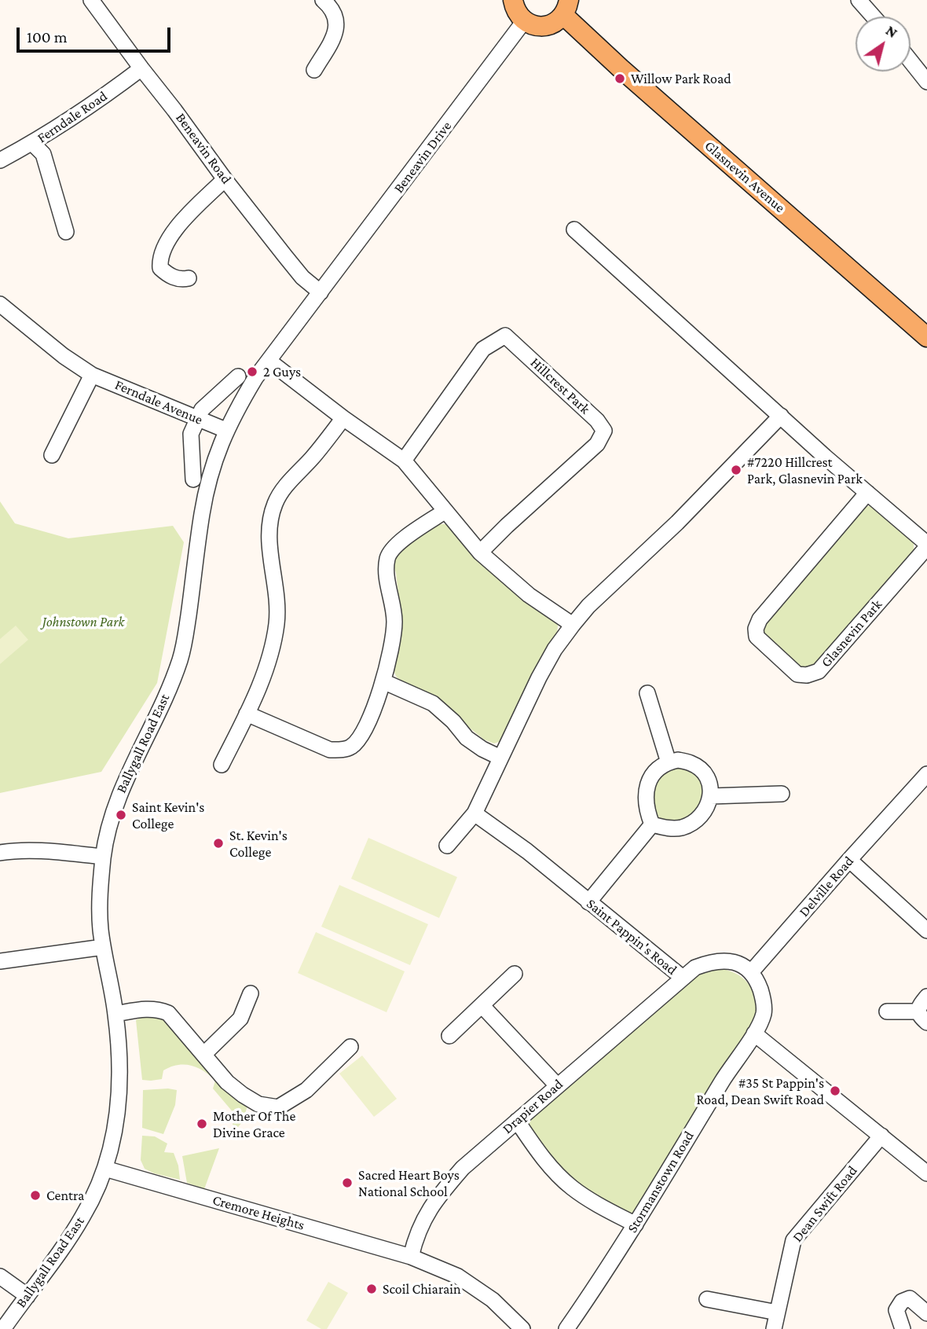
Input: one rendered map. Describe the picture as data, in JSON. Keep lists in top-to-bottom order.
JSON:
{
  "streets": {
    "main road": ["Glasnevin Avenue"],
    "street": [
      "Ferndale Road",
      "Beneavin Road",
      "Beneavin Drive",
      "Hillcrest Park",
      "Ferndale Avenue",
      "Glasnevin Park",
      "Ballygall Road East",
      "Delville Road",
      "Saint Pappin's Road",
      "Drapier Road",
      "Stormanstown Road",
      "Dean Swift Road",
      "Cremore Heights"
    ]
  },
  "crossings": [
    ["Ferndale Road", "Beneavin Road"],
    ["Beneavin Road", "Beneavin Drive"],
    ["Beneavin Road", "Ballygall Road East"],
    ["Beneavin Drive", "Ballygall Road East"],
    ["Ferndale Avenue", "Ballygall Road East"],
    ["Ballygall Road East", "Cremore Heights"],
    ["Delville Road", "Saint Pappin's Road"],
    ["Saint Pappin's Road", "Drapier Road"],
    ["Drapier Road", "Cremore Heights"]
  ],
  "parks": ["Johnstown Park"],
  "places": [
    "Willow Park Road",
    "2 Guys",
    "#7220 Hillcrest Park, Glasnevin Park",
    "Saint Kevin's College",
    "St. Kevin's College",
    "#35 St Pappin's Road, Dean Swift Road",
    "Mother Of The Divine Grace",
    "Sacred Heart Boys National School",
    "Centra",
    "Scoil Chiarain"
  ],
  "scale_bar": "100 m",
  "north": "top right"
}
